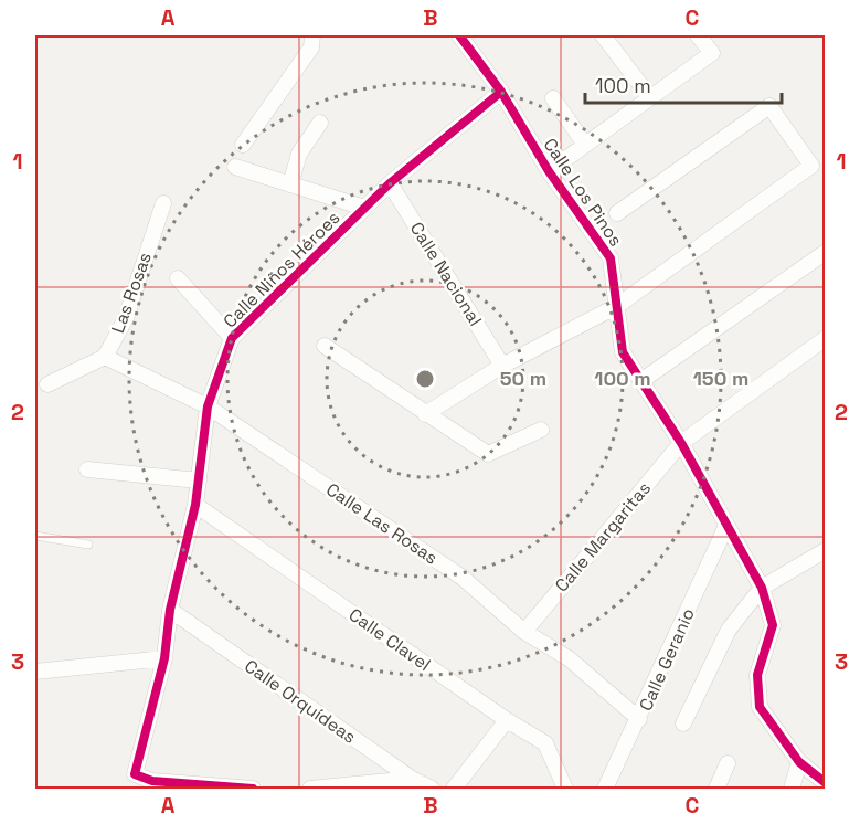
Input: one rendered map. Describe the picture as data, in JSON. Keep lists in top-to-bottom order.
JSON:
{
  "streets": {
    "street": [
      "Calle Los Pinos",
      "Calle Niños Héroes",
      "Calle Nacional",
      "Las Rosas",
      "Calle Las Rosas",
      "Calle Margaritas",
      "Calle Clavel",
      "Calle Geranio",
      "Calle Orquídeas"
    ]
  },
  "crossings": [
    ["Calle Los Pinos", "Calle Niños Héroes"],
    ["Calle Los Pinos", "Calle Margaritas"],
    ["Calle Los Pinos", "Calle Geranio"],
    ["Calle Niños Héroes", "Calle Nacional"],
    ["Calle Niños Héroes", "Calle Las Rosas"],
    ["Calle Niños Héroes", "Calle Clavel"],
    ["Calle Niños Héroes", "Calle Orquídeas"],
    ["Las Rosas", "Calle Las Rosas"],
    ["Calle Las Rosas", "Calle Margaritas"],
    ["Calle Las Rosas", "Calle Geranio"]
  ],
  "scale_bar": "100 m",
  "grid": {
    "columns": ["A", "B", "C"],
    "rows": ["1", "2", "3"]
  },
  "rings": ["50 m", "100 m", "150 m"]
}
